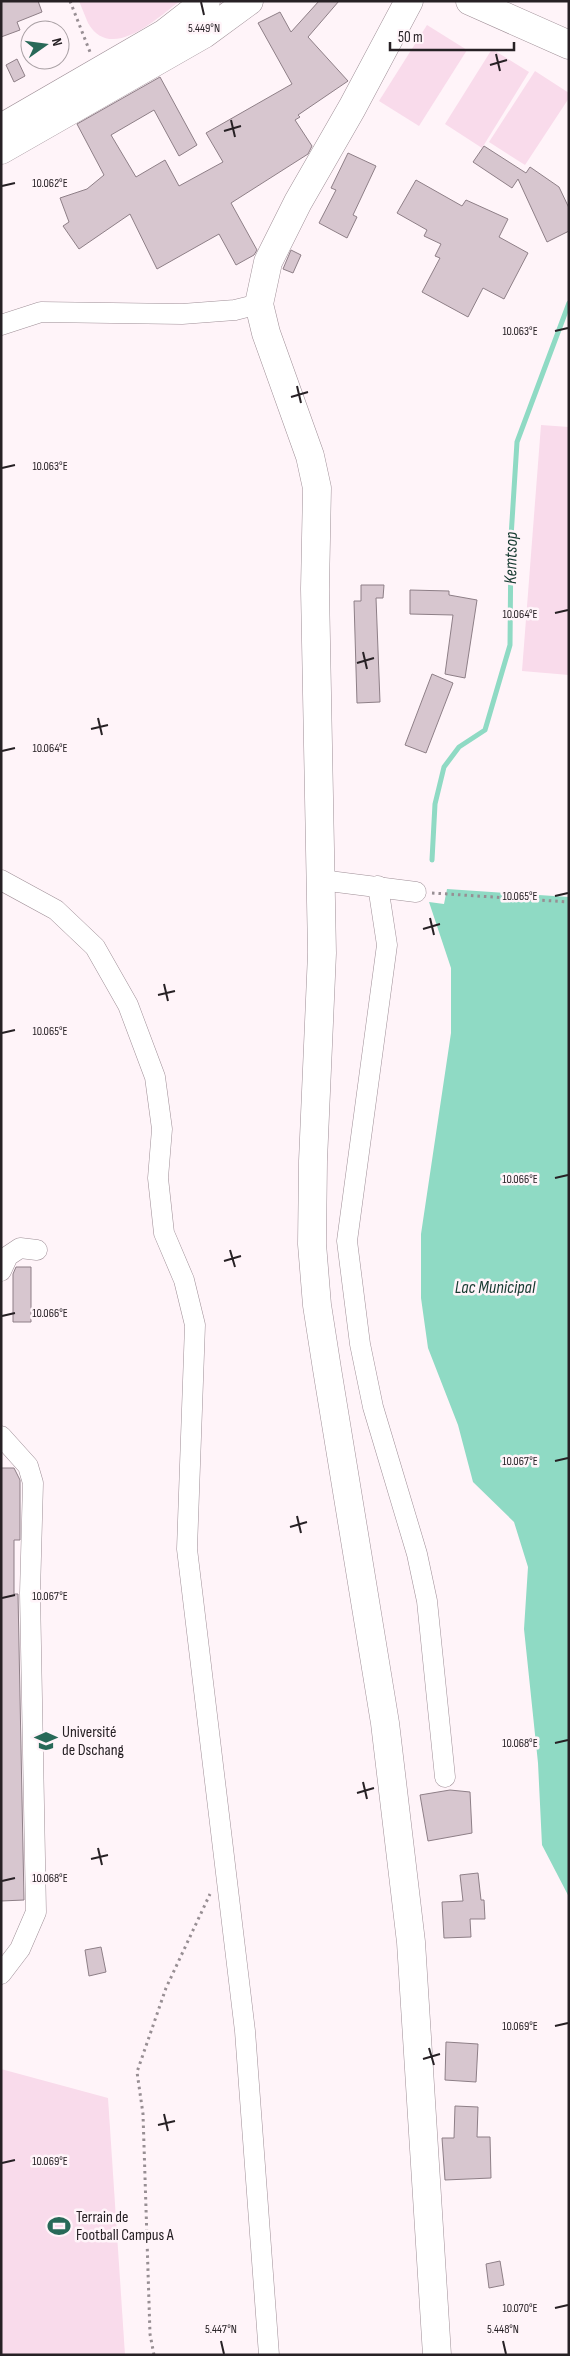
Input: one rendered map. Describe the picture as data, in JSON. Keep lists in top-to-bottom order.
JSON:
{
  "water": ["Kemtsop", "Lac Municipal"],
  "places": {
    "school or university": ["Université de Dschang"],
    "sports": ["Terrain de Football Campus A"]
  },
  "scale_bar": "50 m",
  "north": "right",
  "coordinates": [
    "5.449°N",
    "10.062°E",
    "10.063°E",
    "10.064°E",
    "10.065°E",
    "10.066°E",
    "10.067°E",
    "10.068°E",
    "10.069°E",
    "10.070°E",
    "5.447°N",
    "5.448°N"
  ]
}
